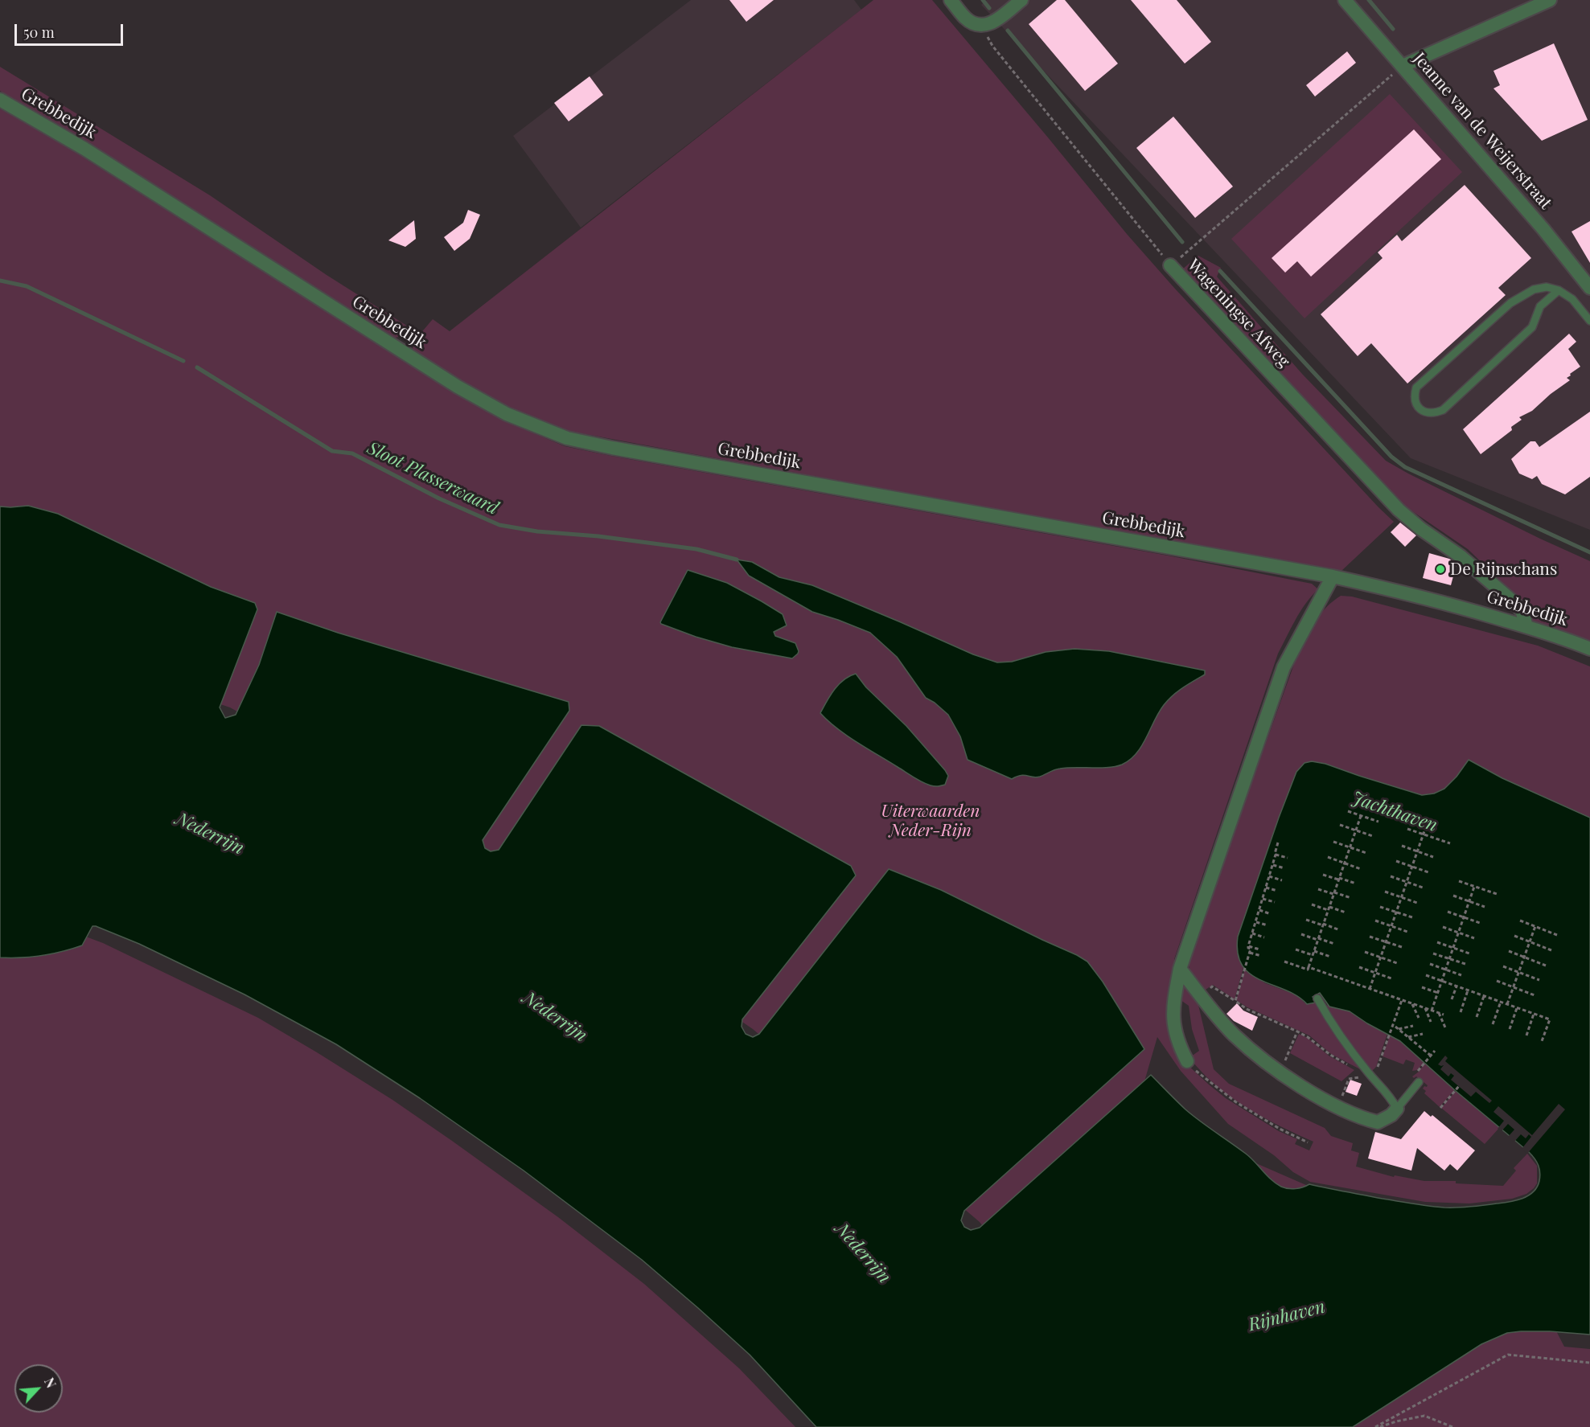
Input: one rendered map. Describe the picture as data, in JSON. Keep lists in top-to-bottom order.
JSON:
{
  "streets": {
    "street": ["Grebbedijk", "Jeanne van de Weijerstraat", "Wageningse Afweg"]
  },
  "crossings": [
    ["Grebbedijk", "Wageningse Afweg"]
  ],
  "water": [
    "Sloot Plasserwaard",
    "Jachthaven",
    "Nederrijn",
    "Rijnhaven"
  ],
  "parks": ["Uiterwaarden Neder-Rijn"],
  "places": ["De Rijnschans"],
  "scale_bar": "50 m",
  "north": "top right"
}
